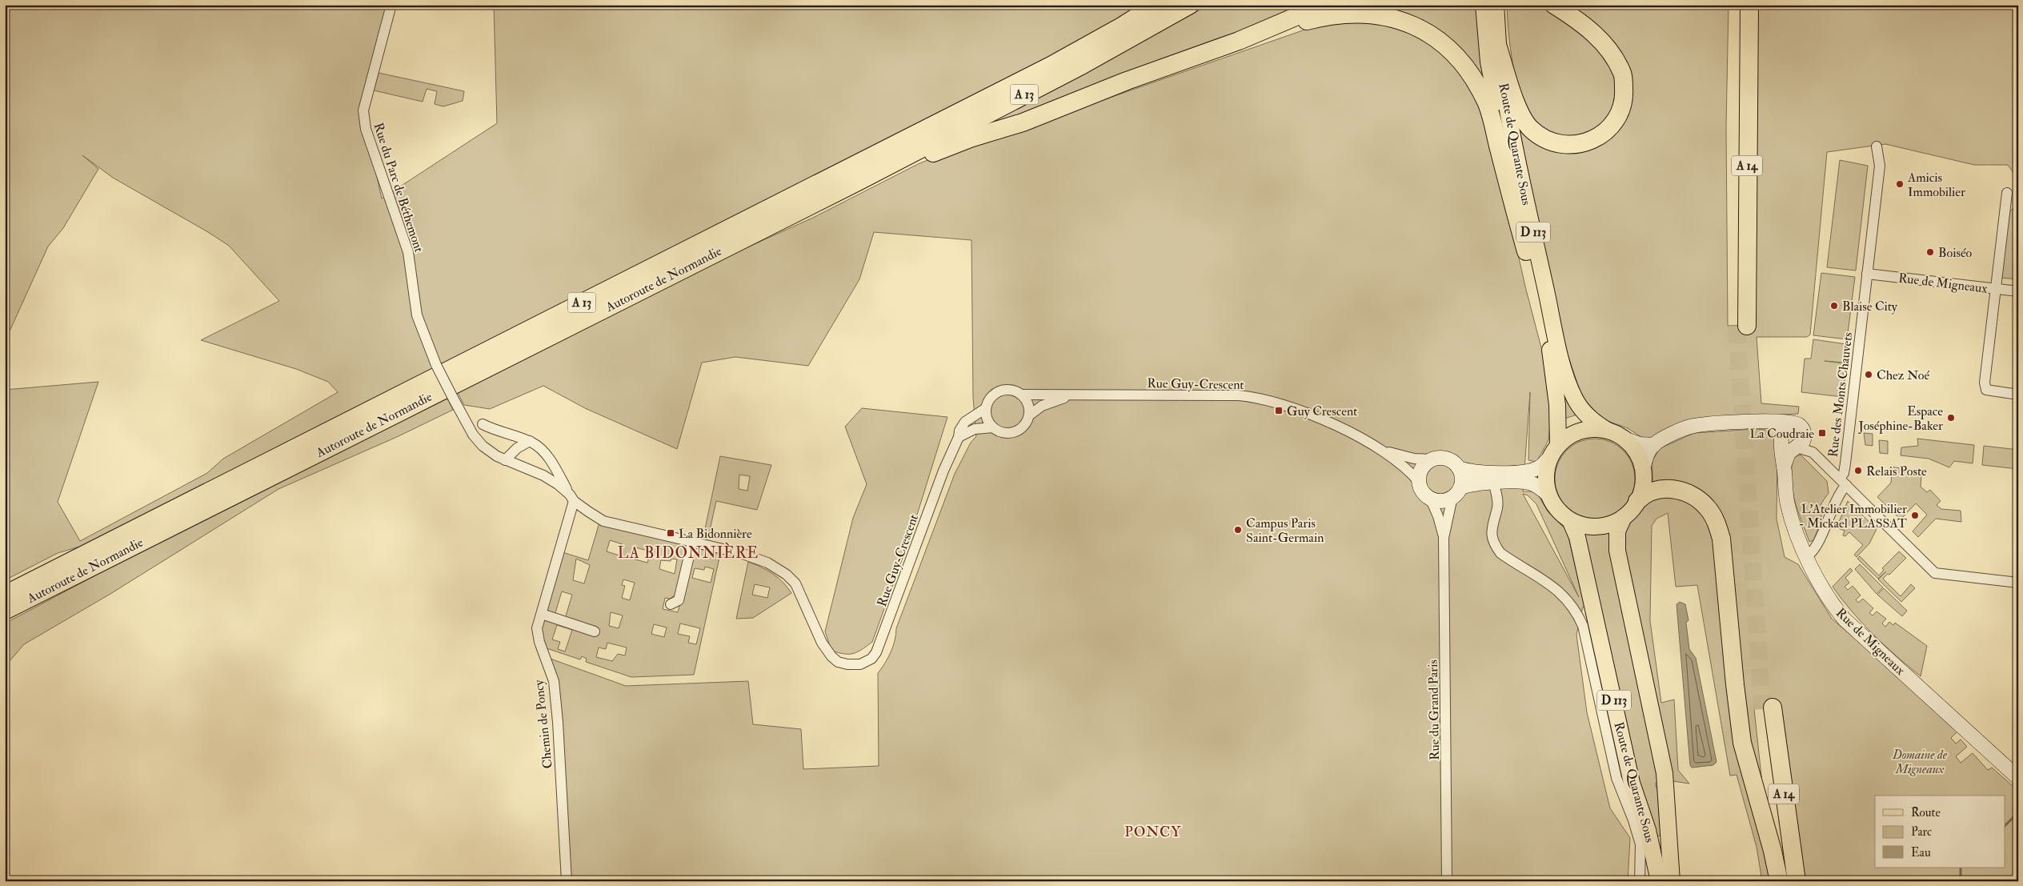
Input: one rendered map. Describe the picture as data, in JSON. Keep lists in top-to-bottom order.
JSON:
{
  "streets": {
    "highway": ["A 13", "A 14", "Autoroute de Normandie"],
    "main road": ["Route de Quarante Sous", "D 113"],
    "street": [
      "Rue du Parc de Béthemont",
      "Rue de Migneaux",
      "Rue Guy-Crescent",
      "Rue des Monts Chauvets",
      "Rue du Grand Paris",
      "Chemin de Poncy"
    ]
  },
  "crossings": [
    ["Rue du Parc de Béthemont", "Rue Guy-Crescent"],
    ["Rue du Parc de Béthemont", "Chemin de Poncy"],
    ["Rue de Migneaux", "Rue des Monts Chauvets"],
    ["Rue Guy-Crescent", "Rue du Grand Paris"]
  ],
  "districts": ["LA BIDONNIÈRE", "PONCY"],
  "parks": ["Domaine de Migneaux"],
  "places": {
    "other": [
      "Amicis Immobilier",
      "Boiséo",
      "Blaise City",
      "Chez Noé",
      "Espace Joséphine-Baker",
      "Relais Poste",
      "L'Atelier Immobilier - Mickael PLASSAT",
      "Campus Paris Saint-Germain"
    ],
    "transit": ["Guy Crescent", "La Coudraie", "La Bidonnière"]
  },
  "legend": ["Route", "Parc", "Eau"]
}
